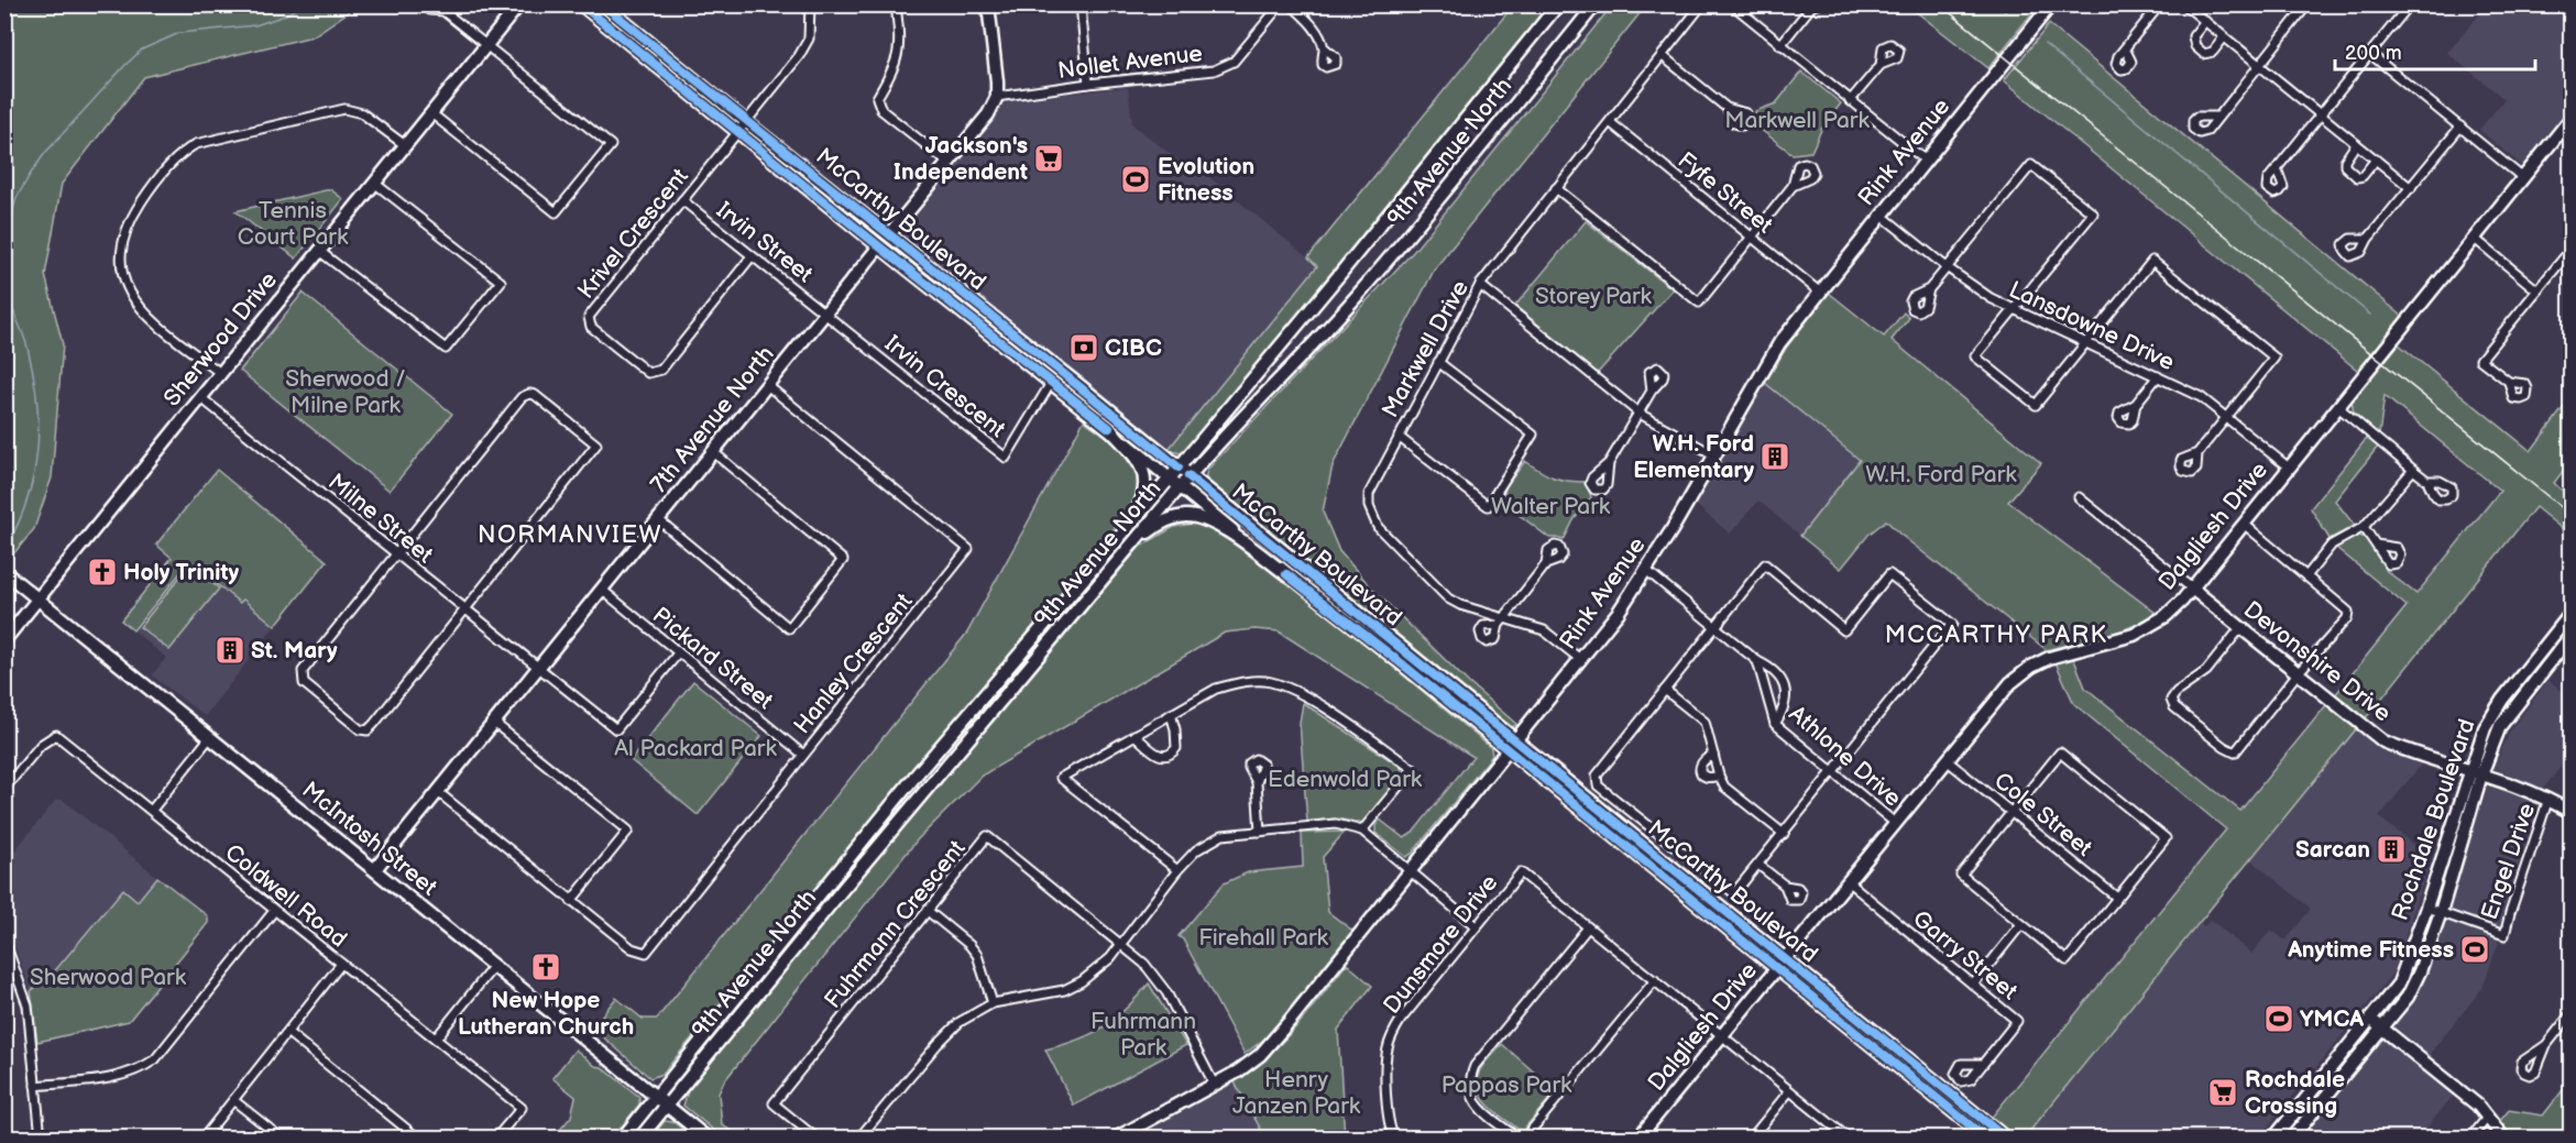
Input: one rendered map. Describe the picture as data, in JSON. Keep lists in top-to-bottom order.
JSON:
{
  "streets": {
    "main road": [
      "9th Avenue North",
      "Rink Avenue",
      "McCarthy Boulevard",
      "Sherwood Drive",
      "7th Avenue North",
      "Dalgliesh Drive",
      "Devonshire Drive",
      "Rochdale Boulevard",
      "McIntosh Street"
    ],
    "street": [
      "Nollet Avenue",
      "Fyfe Street",
      "Krivel Crescent",
      "Irvin Street",
      "Lansdowne Drive",
      "Markwell Drive",
      "Irvin Crescent",
      "Milne Street",
      "Pickard Street",
      "Hanley Crescent",
      "Athlone Drive",
      "Cole Street",
      "Engel Drive",
      "Coldwell Road",
      "Fuhrmann Crescent",
      "Dunsmore Drive",
      "Garry Street"
    ]
  },
  "crossings": [
    ["Nollet Avenue", "7th Avenue North"],
    ["9th Avenue North", "McCarthy Boulevard"],
    ["9th Avenue North", "McIntosh Street"],
    ["Rink Avenue", "Fyfe Street"],
    ["Rink Avenue", "McCarthy Boulevard"],
    ["Rink Avenue", "Lansdowne Drive"],
    ["Rink Avenue", "Markwell Drive"],
    ["Rink Avenue", "Fuhrmann Crescent"],
    ["Fyfe Street", "Markwell Drive"],
    ["McCarthy Boulevard", "Krivel Crescent"],
    ["McCarthy Boulevard", "Irvin Crescent"],
    ["McCarthy Boulevard", "7th Avenue North"],
    ["McCarthy Boulevard", "Dalgliesh Drive"],
    ["Krivel Crescent", "Irvin Street"],
    ["Irvin Street", "Irvin Crescent"],
    ["Irvin Street", "7th Avenue North"],
    ["Lansdowne Drive", "Dalgliesh Drive"],
    ["Sherwood Drive", "Milne Street"],
    ["Sherwood Drive", "McIntosh Street"],
    ["Irvin Crescent", "7th Avenue North"],
    ["7th Avenue North", "Milne Street"],
    ["7th Avenue North", "Pickard Street"],
    ["7th Avenue North", "Hanley Crescent"],
    ["7th Avenue North", "McIntosh Street"],
    ["Milne Street", "Pickard Street"],
    ["Dalgliesh Drive", "Devonshire Drive"],
    ["Dalgliesh Drive", "Athlone Drive"],
    ["Dalgliesh Drive", "Cole Street"],
    ["Dalgliesh Drive", "Dunsmore Drive"],
    ["Dalgliesh Drive", "Garry Street"],
    ["Pickard Street", "Hanley Crescent"],
    ["Devonshire Drive", "Rochdale Boulevard"],
    ["Devonshire Drive", "Engel Drive"],
    ["Rochdale Boulevard", "Engel Drive"]
  ],
  "districts": ["NORMANVIEW", "MCCARTHY PARK"],
  "parks": [
    "Markwell Park",
    "Tennis Court Park",
    "Storey Park",
    "Sherwood / Milne Park",
    "W.H. Ford Park",
    "Walter Park",
    "Al Packard Park",
    "Edenwold Park",
    "Firehall Park",
    "Sherwood Park",
    "Fuhrmann Park",
    "Henry Janzen Park",
    "Pappas Park"
  ],
  "places": {
    "supermarket": ["Jackson's Independent", "Rochdale Crossing"],
    "sports": ["Evolution Fitness", "Anytime Fitness", "YMCA"],
    "bank": ["CIBC"],
    "building": ["W.H. Ford Elementary", "St. Mary", "Sarcan"],
    "church": ["Holy Trinity", "New Hope Lutheran Church"]
  },
  "scale_bar": "200 m"
}
